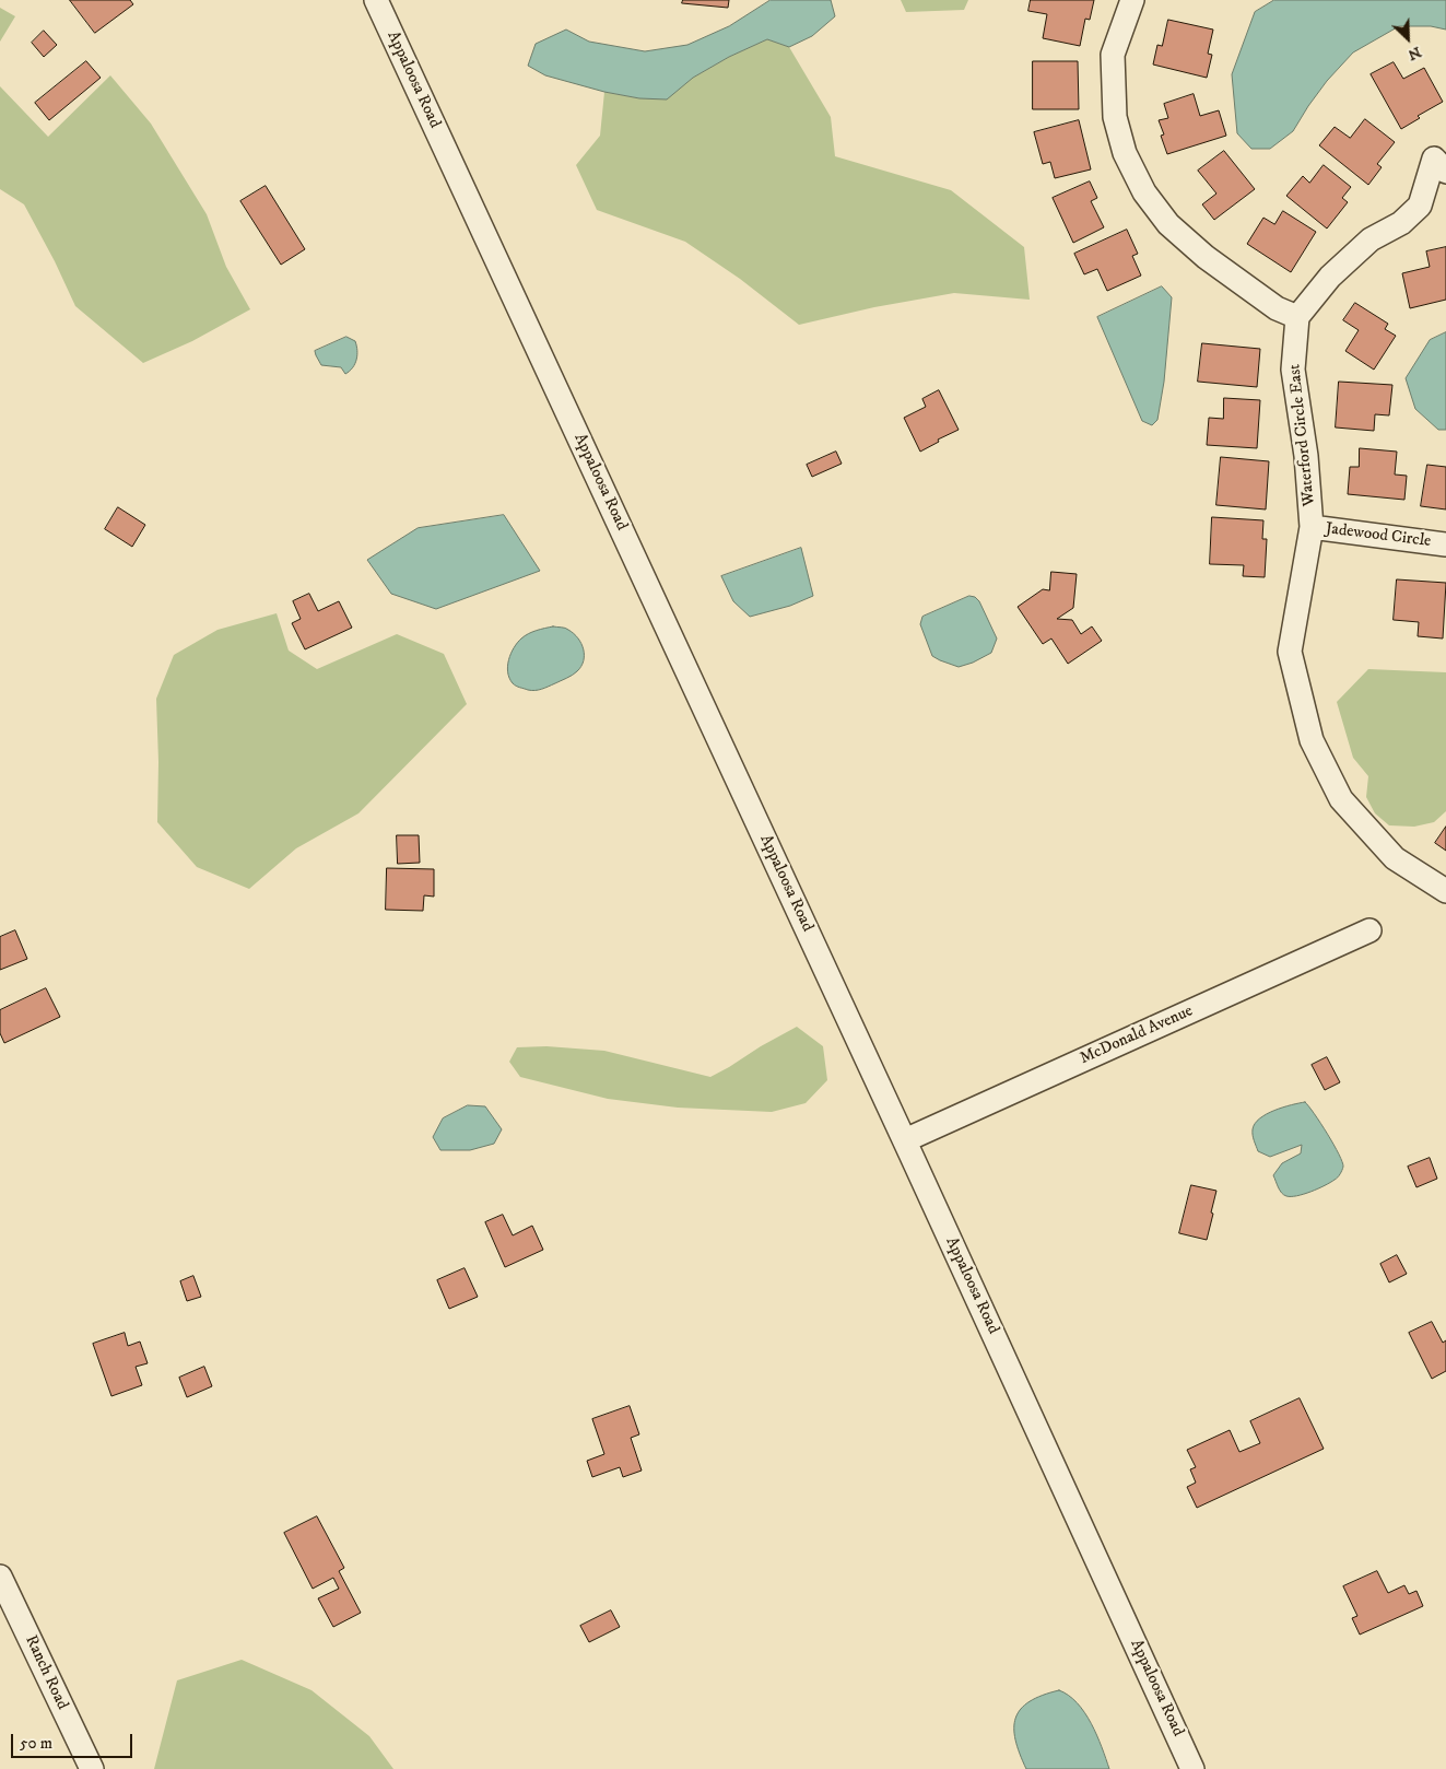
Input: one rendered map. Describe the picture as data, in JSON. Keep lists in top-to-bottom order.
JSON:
{
  "streets": {
    "street": [
      "Appaloosa Road",
      "Waterford Circle East",
      "Jadewood Circle",
      "McDonald Avenue",
      "Ranch Road"
    ]
  },
  "crossings": [
    ["Appaloosa Road", "McDonald Avenue"],
    ["Waterford Circle East", "Jadewood Circle"]
  ],
  "scale_bar": "50 m",
  "north": "bottom right"
}
